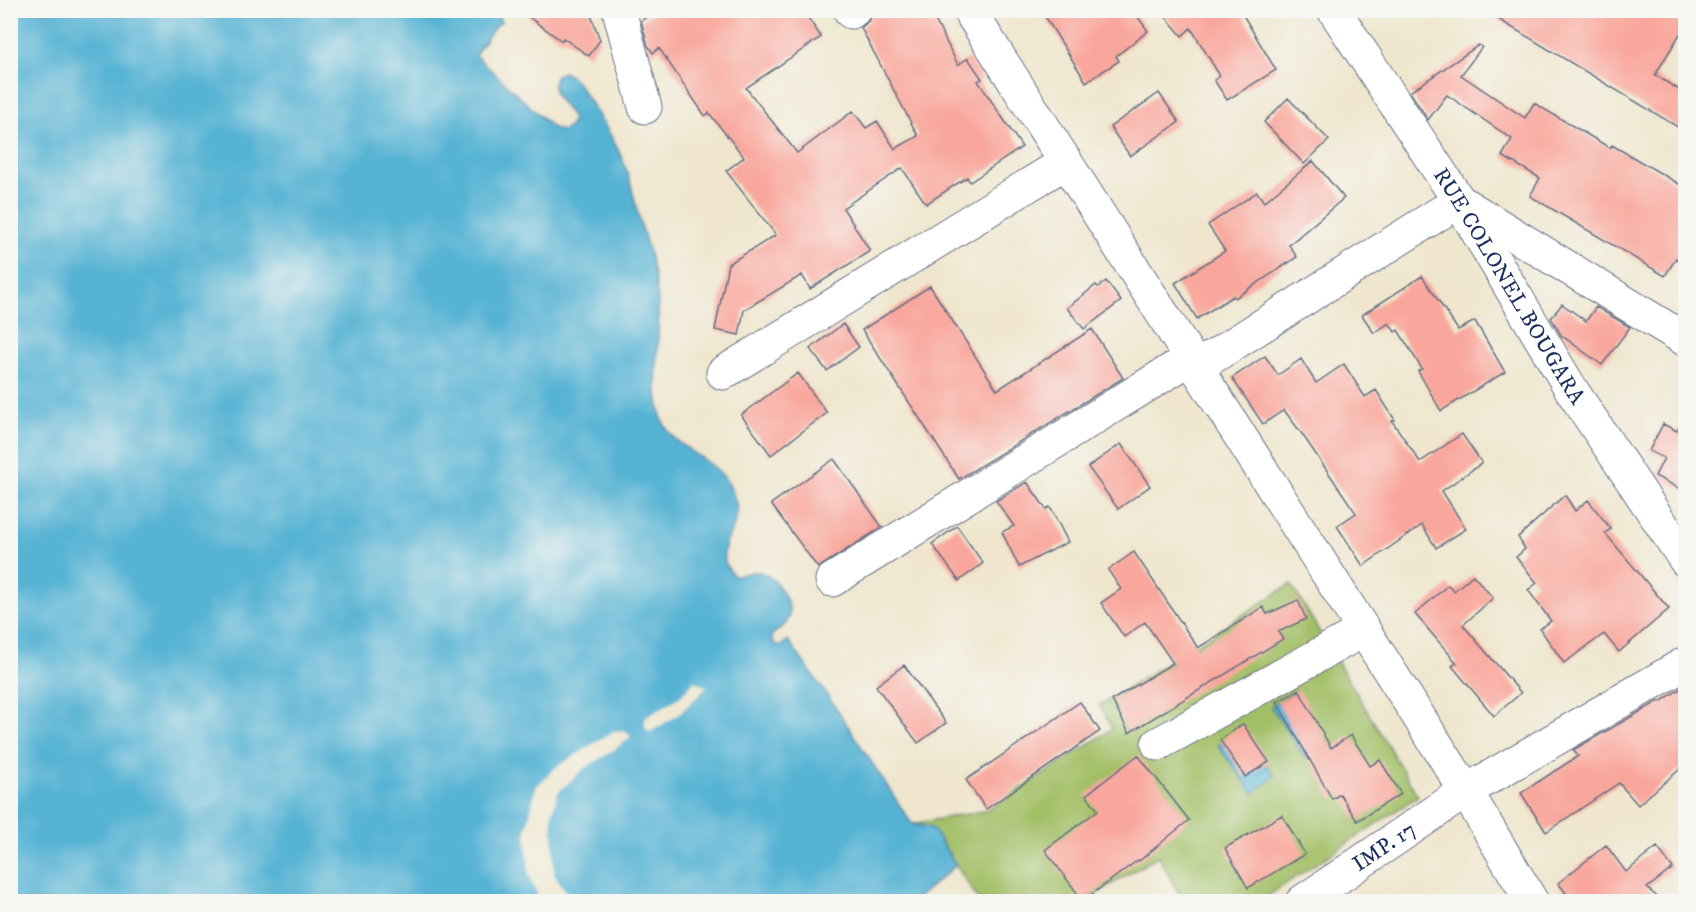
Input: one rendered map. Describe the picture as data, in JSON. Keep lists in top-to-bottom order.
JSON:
{
  "streets": {
    "street": ["RUE COLONEL BOUGARA", "IMP. 17"]
  }
}
